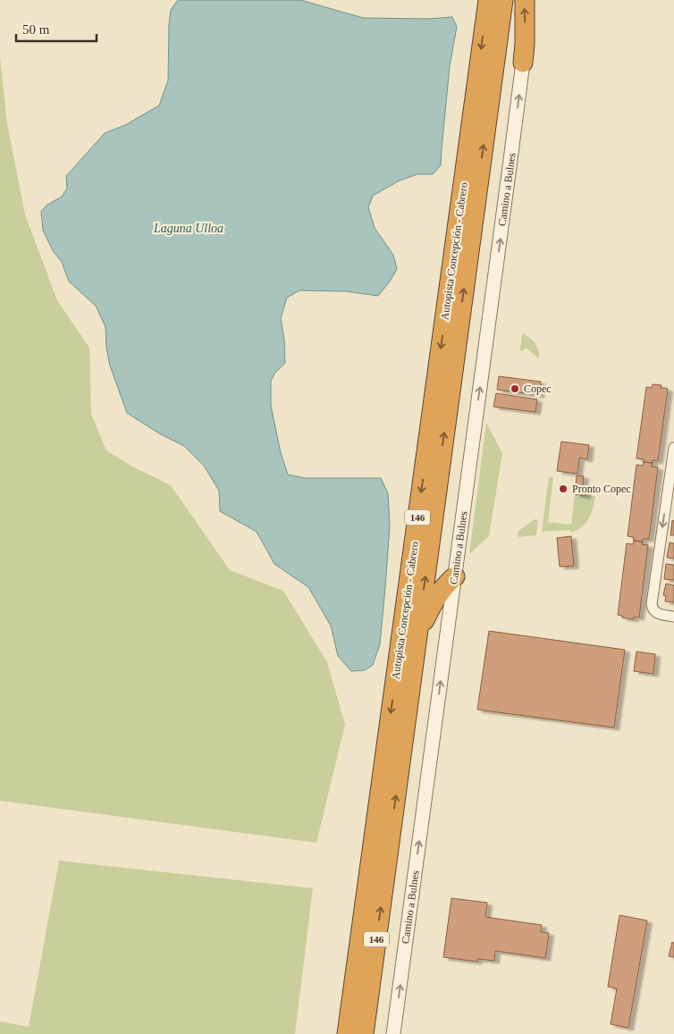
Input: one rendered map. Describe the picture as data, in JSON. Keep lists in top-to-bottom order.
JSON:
{
  "streets": {
    "highway": ["Autopista Concepción - Cabrero", "146"],
    "street": ["Camino a Bulnes"]
  },
  "one_way": ["Camino a Bulnes"],
  "water": ["Laguna Ulloa"],
  "places": ["Copec", "Pronto Copec"],
  "scale_bar": "50 m"
}
